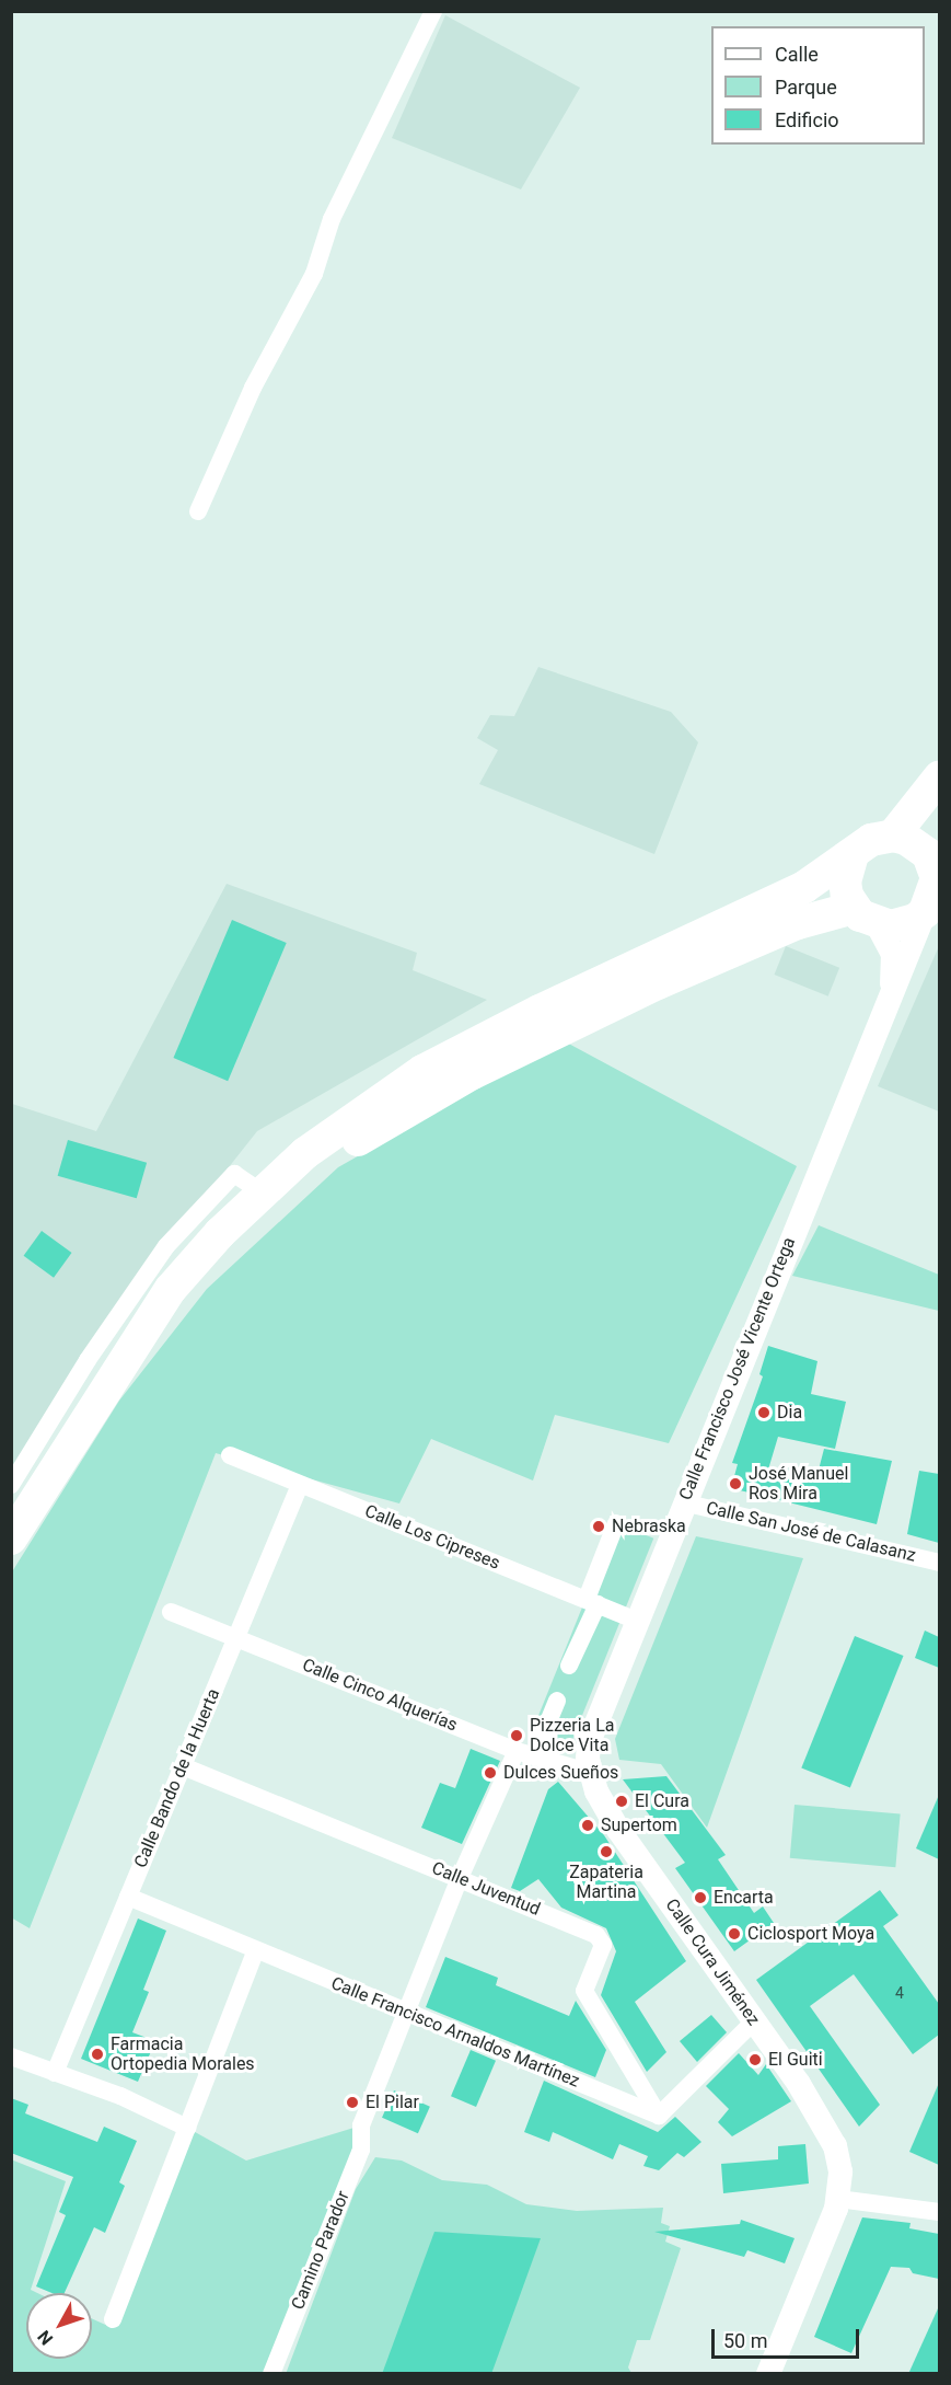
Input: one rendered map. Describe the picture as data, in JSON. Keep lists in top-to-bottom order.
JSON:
{
  "streets": {
    "street": [
      "Calle Francisco José Vicente Ortega",
      "Calle San José de Calasanz",
      "Calle Los Cipreses",
      "Calle Cinco Alquerías",
      "Calle Bando de la Huerta",
      "Calle Juventud",
      "Calle Cura Jiménez",
      "Calle Francisco Arnaldos Martínez",
      "Camino Parador"
    ]
  },
  "crossings": [
    ["Calle Francisco José Vicente Ortega", "Calle San José de Calasanz"],
    ["Calle Francisco José Vicente Ortega", "Calle Los Cipreses"],
    ["Calle Francisco José Vicente Ortega", "Calle Cinco Alquerías"],
    ["Calle Francisco José Vicente Ortega", "Calle Cura Jiménez"],
    ["Calle Los Cipreses", "Calle Bando de la Huerta"],
    ["Calle Cinco Alquerías", "Calle Bando de la Huerta"],
    ["Calle Cinco Alquerías", "Calle Cura Jiménez"],
    ["Calle Cinco Alquerías", "Camino Parador"],
    ["Calle Bando de la Huerta", "Calle Juventud"],
    ["Calle Bando de la Huerta", "Calle Francisco Arnaldos Martínez"],
    ["Calle Juventud", "Calle Francisco Arnaldos Martínez"],
    ["Calle Juventud", "Camino Parador"],
    ["Calle Francisco Arnaldos Martínez", "Camino Parador"]
  ],
  "places": [
    "Dia",
    "José Manuel Ros Mira",
    "Nebraska",
    "Pizzeria La Dolce Vita",
    "Dulces Sueños",
    "El Cura",
    "Supertom",
    "Zapateria Martina",
    "Encarta",
    "Ciclosport Moya",
    "Farmacia Ortopedia Morales",
    "El Guiti",
    "El Pilar"
  ],
  "house_numbers": ["4"],
  "legend": ["Calle", "Parque", "Edificio"],
  "scale_bar": "50 m",
  "north": "bottom left"
}
